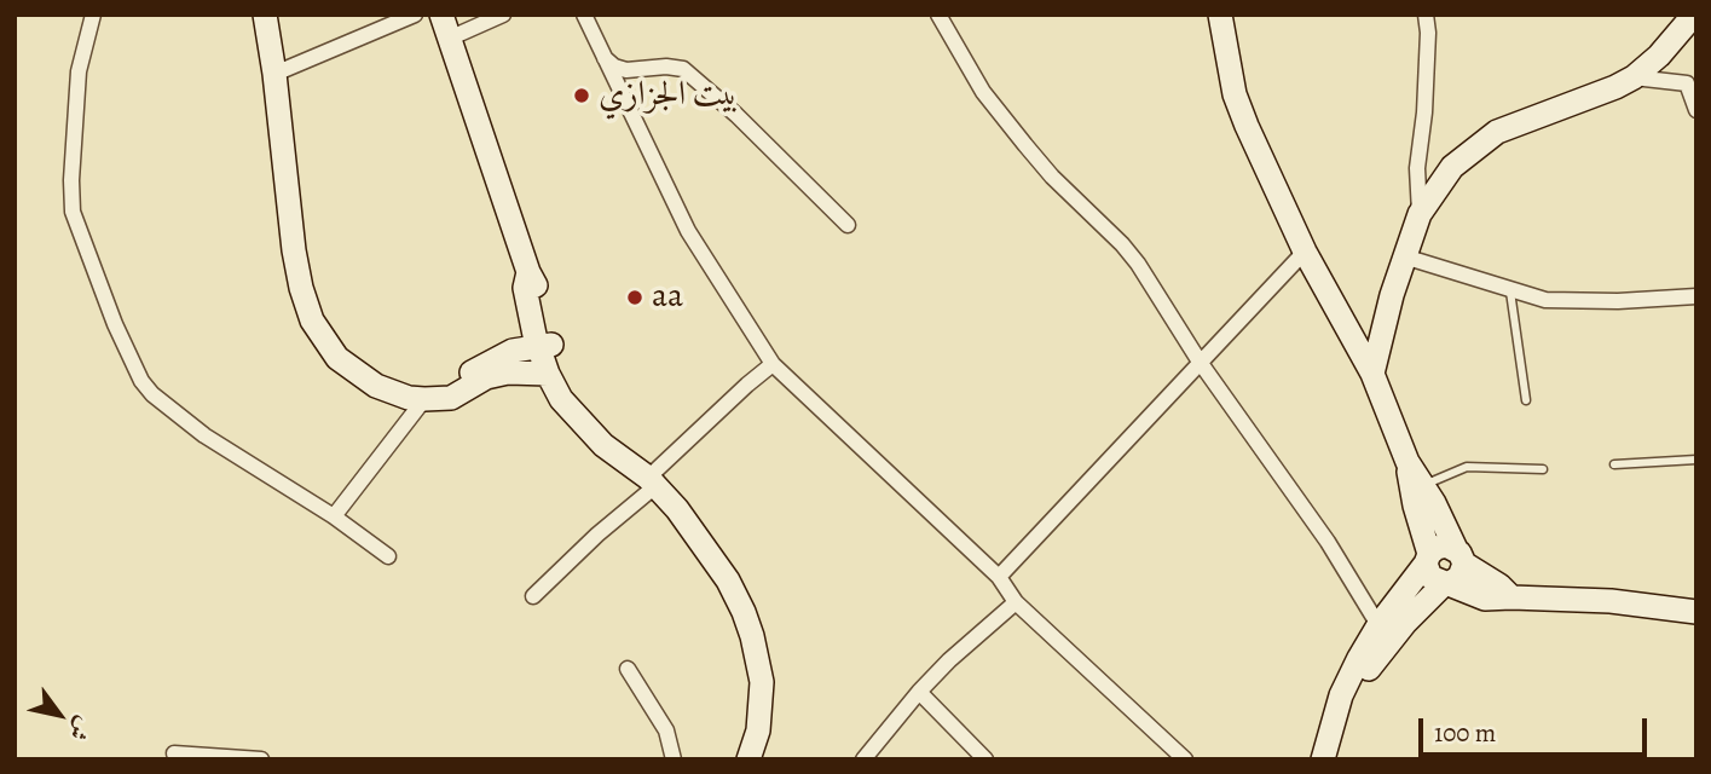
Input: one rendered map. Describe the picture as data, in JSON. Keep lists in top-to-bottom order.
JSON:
{
  "places": ["بيت الجزازي", "aa"],
  "scale_bar": "100 m",
  "north": "bottom right"
}
